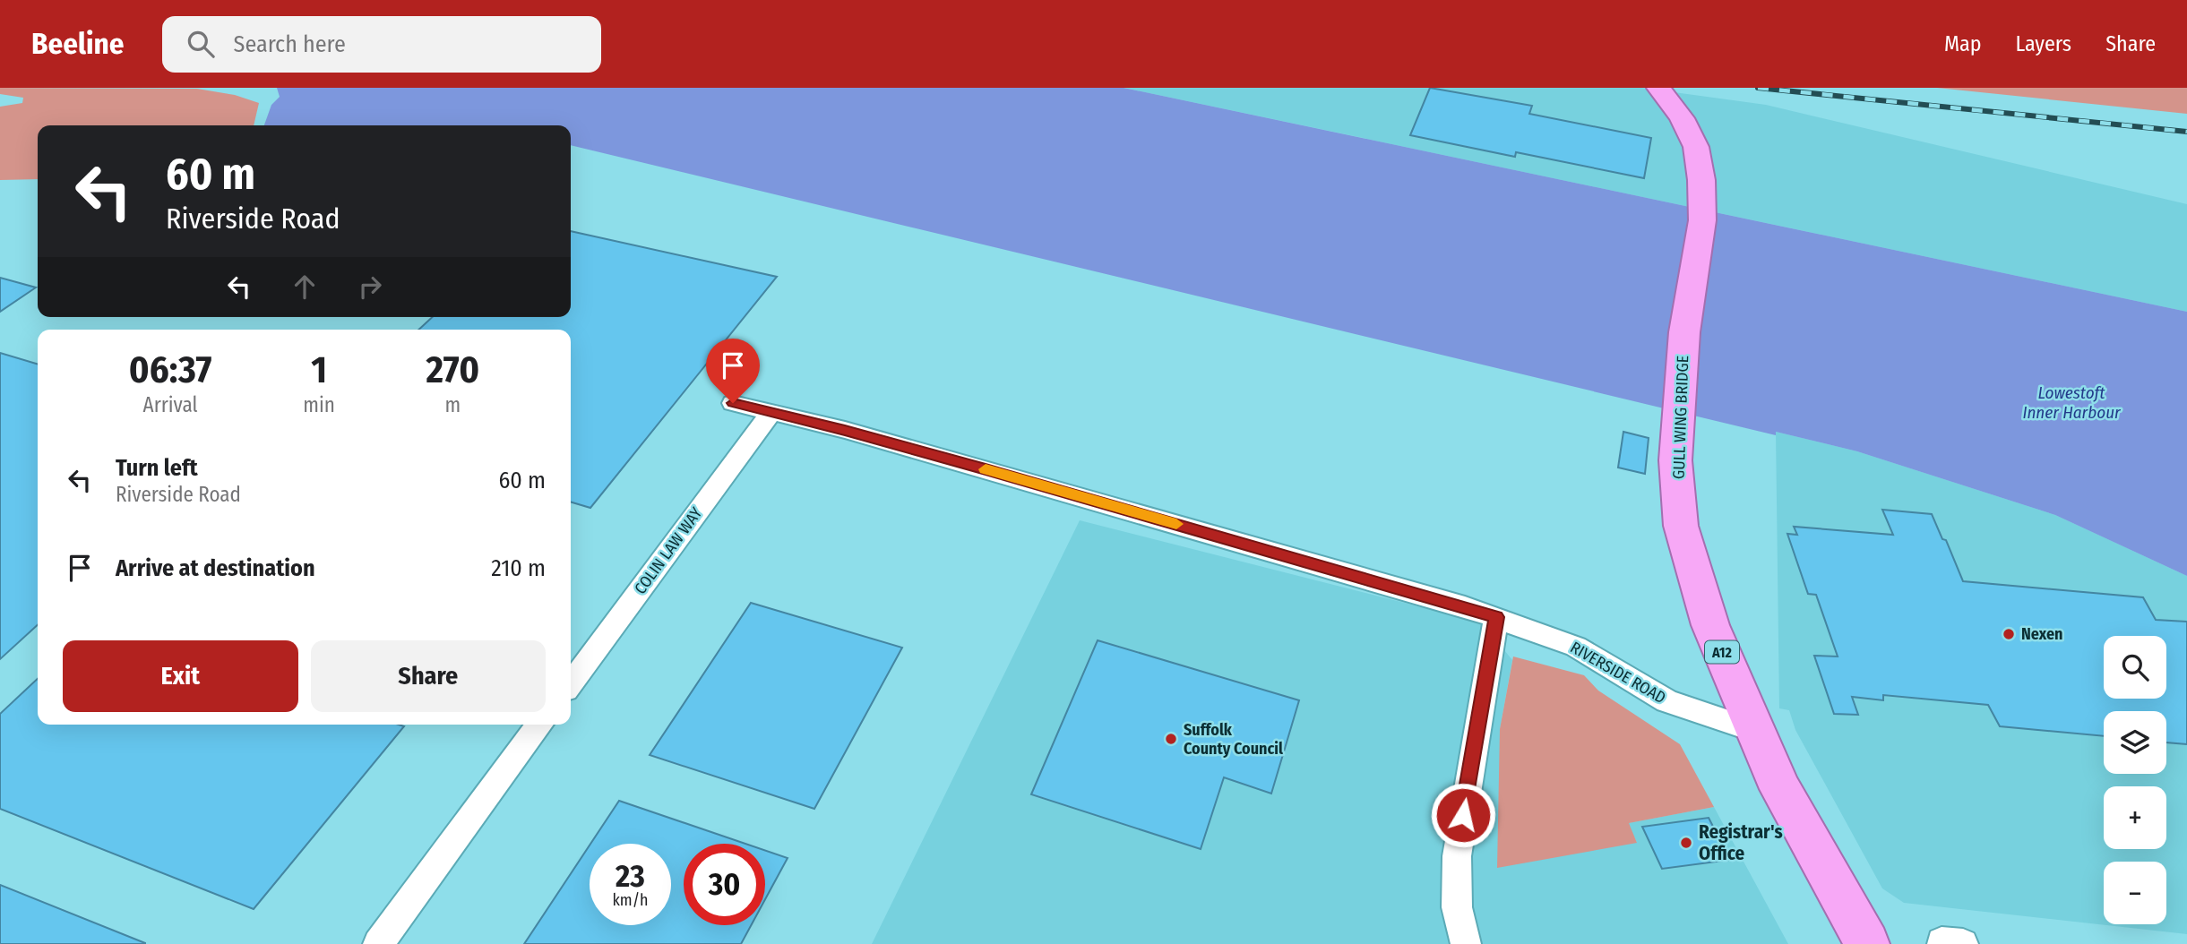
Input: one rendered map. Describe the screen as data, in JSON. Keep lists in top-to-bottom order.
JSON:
{
  "streets": {
    "highway": ["GULL WING BRIDGE", "A12"],
    "street": ["COLIN LAW WAY", "RIVERSIDE ROAD"]
  },
  "crossings": [
    ["COLIN LAW WAY", "RIVERSIDE ROAD"]
  ],
  "water": ["Lowestoft Inner Harbour"],
  "places": ["Nexen", "Suffolk County Council", "Registrar's Office"],
  "page": {
    "header": "Beeline",
    "search": "Search here",
    "nav": ["Map", "Layers", "Share"],
    "turn": ["60 m", "Riverside Road"],
    "eta": [
      "06:37",
      "Arrival",
      "1",
      "min",
      "270",
      "m"
    ],
    "list": [
      {
        "name": "Turn left",
        "note": "Riverside Road",
        "value": "60 m"
      },
      {
        "name": "Arrive at destination",
        "value": "210 m"
      }
    ],
    "buttons": ["Exit", "Share"],
    "map_buttons": ["+", "−"],
    "speed": "23 km/h",
    "limit": "30"
  }
}
